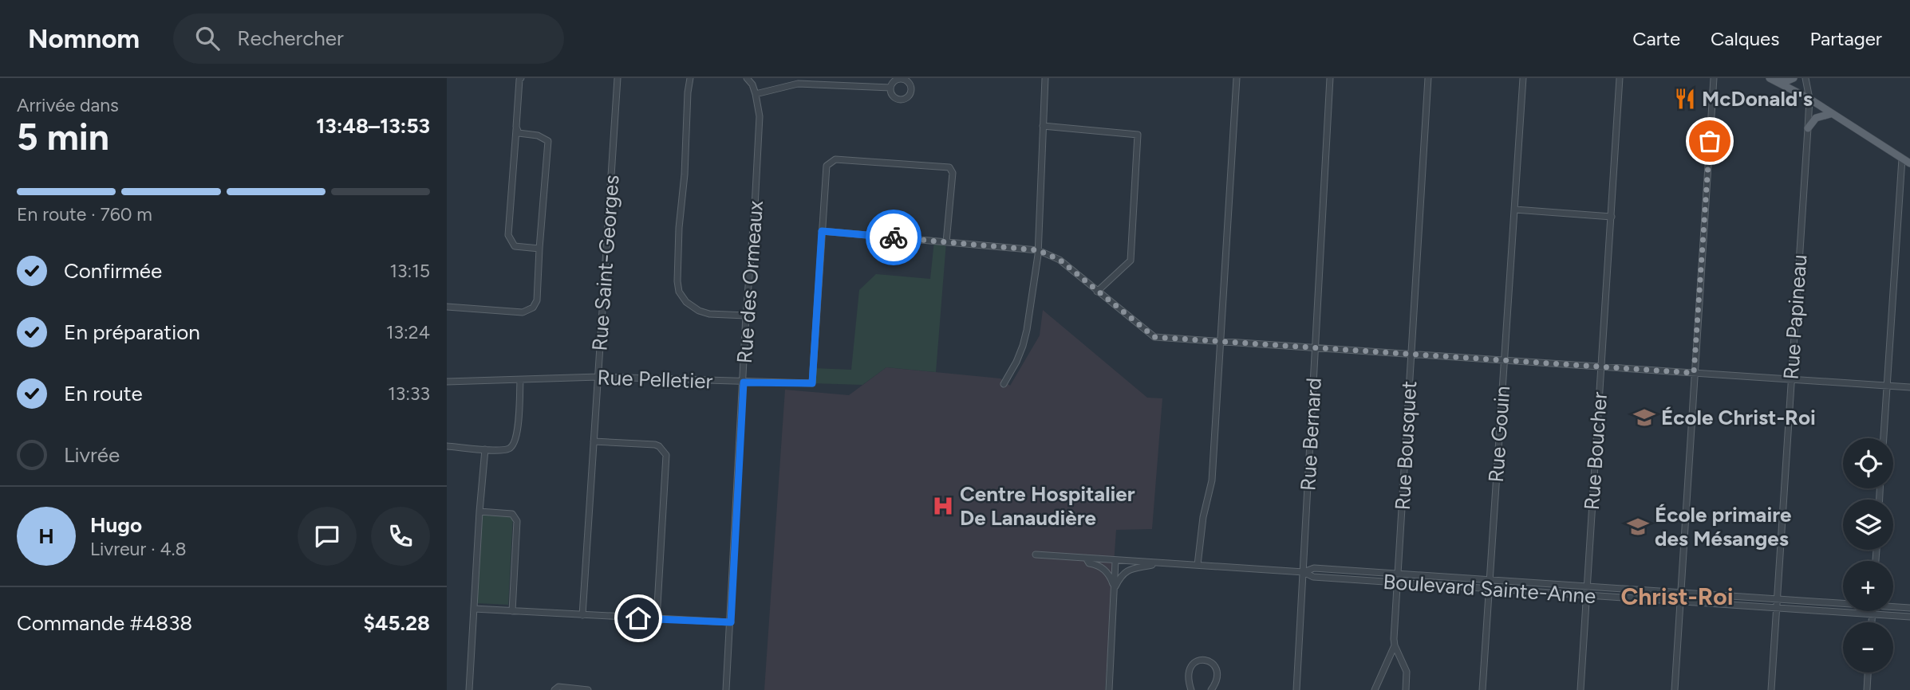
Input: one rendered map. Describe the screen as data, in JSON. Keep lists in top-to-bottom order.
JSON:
{
  "streets": {
    "street": [
      "Rue Saint-Georges",
      "Rue des Ormeaux",
      "Rue Papineau",
      "Rue Pelletier",
      "Rue Bernard",
      "Rue Gouin",
      "Rue Bousquet",
      "Rue Boucher",
      "Boulevard Sainte-Anne"
    ]
  },
  "crossings": [
    ["Rue Saint-Georges", "Rue Pelletier"],
    ["Rue des Ormeaux", "Rue Pelletier"],
    ["Rue Papineau", "Boulevard Sainte-Anne"],
    ["Rue Bernard", "Boulevard Sainte-Anne"],
    ["Rue Gouin", "Boulevard Sainte-Anne"],
    ["Rue Bousquet", "Boulevard Sainte-Anne"],
    ["Rue Boucher", "Boulevard Sainte-Anne"]
  ],
  "districts": ["Christ-Roi"],
  "places": {
    "restaurant": ["McDonald's"],
    "school or university": ["École Christ-Roi", "École primaire des Mésanges"],
    "hospital": ["Centre Hospitalier De Lanaudière"]
  },
  "page": {
    "header": "Nomnom",
    "search": "Rechercher",
    "nav": ["Carte", "Calques", "Partager"],
    "heading": ["5 min", "Arrivée dans", "13:48–13:53"],
    "panel": [
      "Hugo",
      "Livreur · 4.8",
      "Commande #4838",
      "$45.28"
    ],
    "bar": "En route · 760 m",
    "list": [
      ["Confirmée", "13:15"],
      ["En préparation", "13:24"],
      ["En route", "13:33"],
      "Livrée"
    ],
    "map_buttons": ["+", "−"],
    "round": "H"
  }
}
